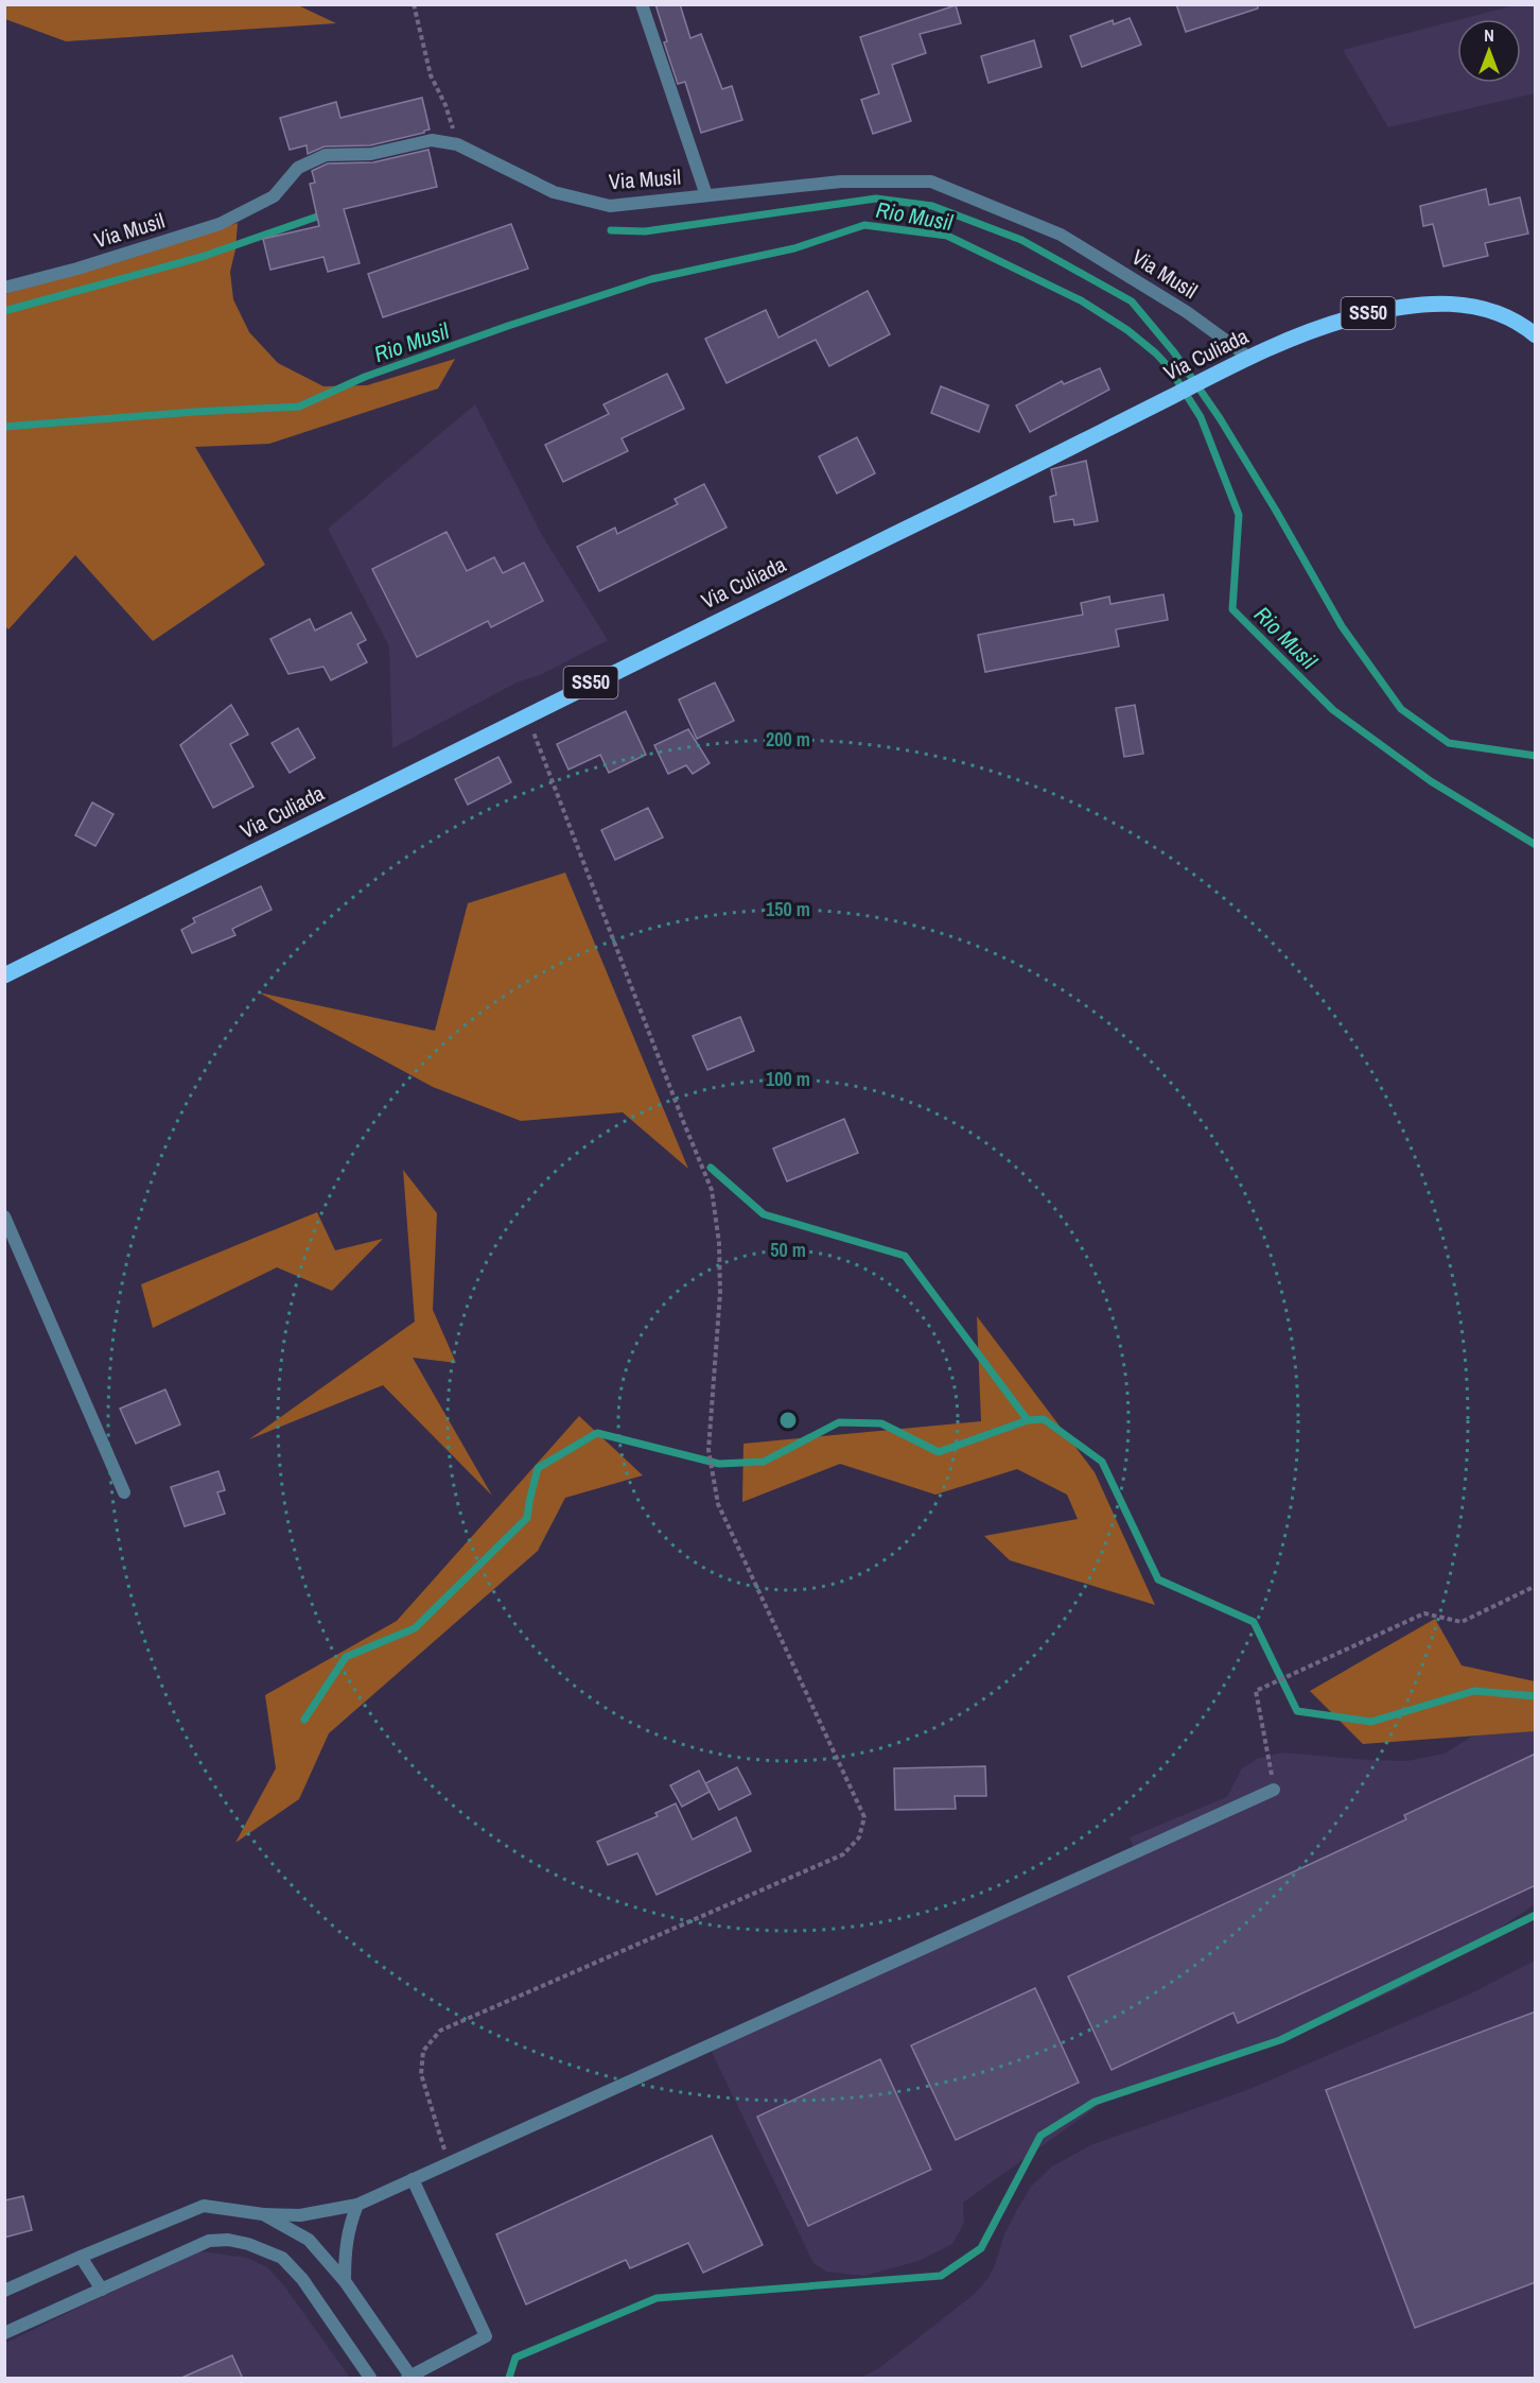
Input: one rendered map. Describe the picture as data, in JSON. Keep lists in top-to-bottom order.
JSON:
{
  "streets": {
    "main road": ["SS50", "Via Culiada"],
    "street": ["Via Musil"]
  },
  "crossings": [
    ["Via Musil", "Via Culiada"]
  ],
  "water": ["Rio Musil"],
  "north": "top",
  "rings": [
    "200 m",
    "150 m",
    "100 m",
    "50 m"
  ]
}
